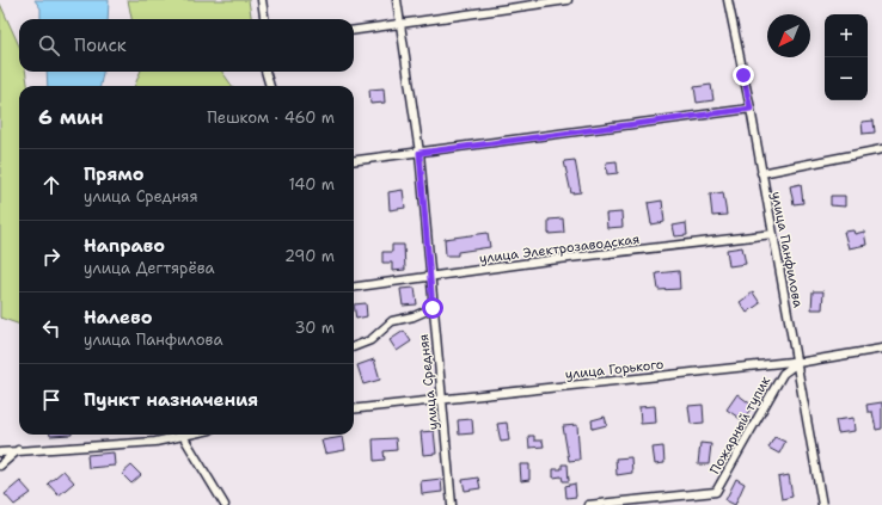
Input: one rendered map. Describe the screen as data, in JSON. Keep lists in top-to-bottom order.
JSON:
{
  "streets": {
    "street": [
      "улица Электрозаводская",
      "улица Панфилова",
      "улица Горького",
      "улица Средняя",
      "Пожарный тупик"
    ]
  },
  "crossings": [
    ["улица Электрозаводская", "улица Панфилова"],
    ["улица Электрозаводская", "улица Средняя"],
    ["улица Панфилова", "улица Горького"],
    ["улица Панфилова", "Пожарный тупик"],
    ["улица Горького", "улица Средняя"],
    ["улица Горького", "Пожарный тупик"]
  ],
  "north": "bottom left",
  "page": {
    "map_buttons": ["+", "−"],
    "search": "Поиск",
    "heading": ["6 мин", "Пешком · 460 m"],
    "list": [
      ["Прямо", "улица Средняя", "140 m"],
      ["Направо", "улица Дегтярёва", "290 m"],
      ["Налево", "улица Панфилова", "30 m"],
      "Пункт назначения"
    ]
  }
}
